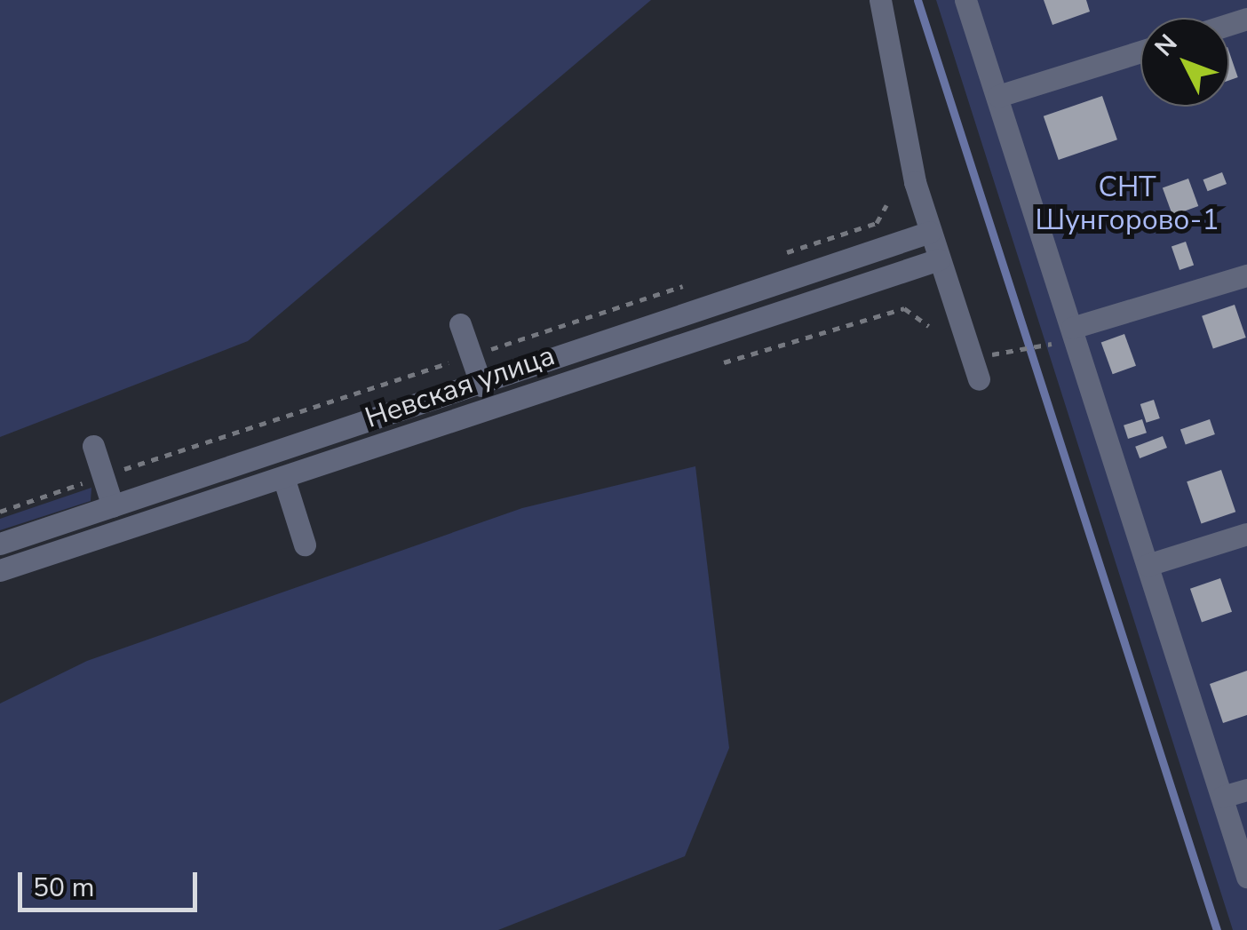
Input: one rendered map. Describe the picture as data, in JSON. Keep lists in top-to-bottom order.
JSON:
{
  "streets": {
    "street": ["Невская улица"]
  },
  "parks": ["СНТ Шунгорово-1"],
  "scale_bar": "50 m",
  "north": "top left"
}
